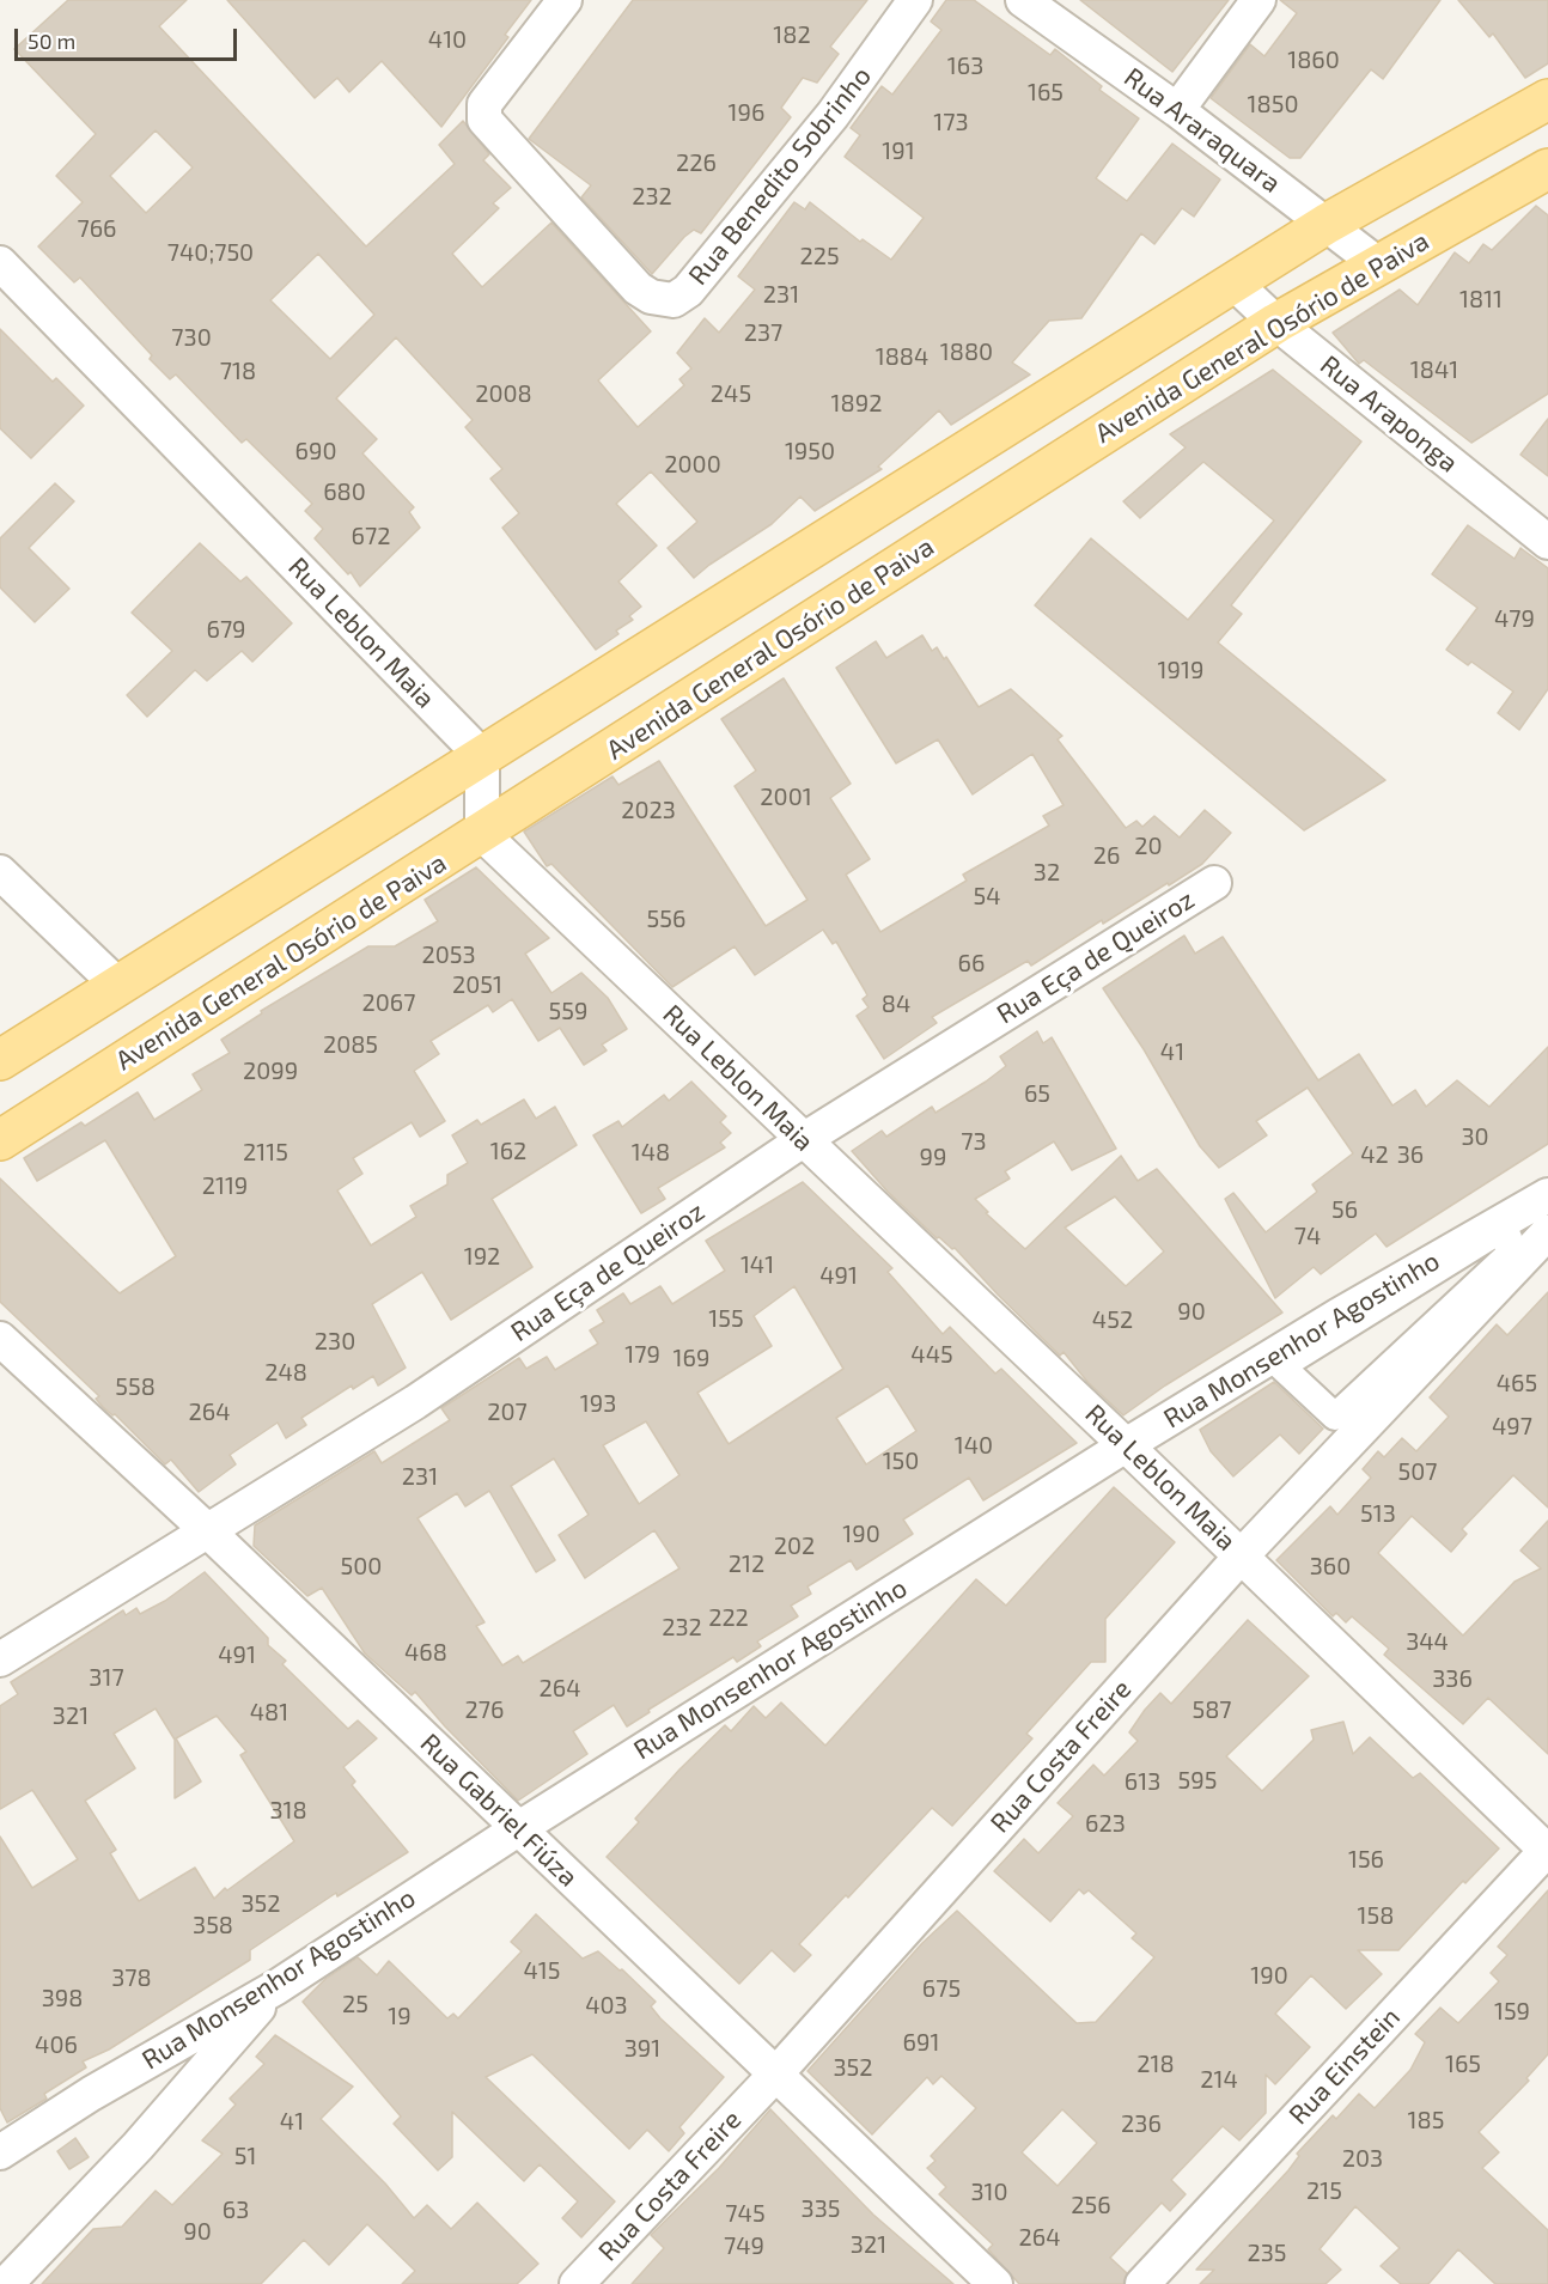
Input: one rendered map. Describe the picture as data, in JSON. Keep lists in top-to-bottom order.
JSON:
{
  "streets": {
    "main road": ["Avenida General Osório de Paiva"],
    "street": [
      "Rua Araraquara",
      "Rua Benedito Sobrinho",
      "Rua Araponga",
      "Rua Leblon Maia",
      "Rua Eça de Queiroz",
      "Rua Monsenhor Agostinho",
      "Rua Costa Freire",
      "Rua Gabriel Fiúza",
      "Rua Einstein"
    ]
  },
  "crossings": [
    ["Rua Araraquara", "Avenida General Osório de Paiva"],
    ["Avenida General Osório de Paiva", "Rua Araponga"],
    ["Avenida General Osório de Paiva", "Rua Leblon Maia"],
    ["Rua Leblon Maia", "Rua Eça de Queiroz"],
    ["Rua Leblon Maia", "Rua Monsenhor Agostinho"],
    ["Rua Leblon Maia", "Rua Costa Freire"],
    ["Rua Leblon Maia", "Rua Einstein"],
    ["Rua Eça de Queiroz", "Rua Gabriel Fiúza"],
    ["Rua Monsenhor Agostinho", "Rua Gabriel Fiúza"],
    ["Rua Costa Freire", "Rua Gabriel Fiúza"]
  ],
  "house_numbers": [
    "182",
    "410",
    "1860",
    "163",
    "165",
    "1850",
    "196",
    "173",
    "191",
    "226",
    "232",
    "766",
    "740;750",
    "225",
    "231",
    "1811",
    "237",
    "730",
    "1880",
    "1884",
    "1841",
    "718",
    "2008",
    "245",
    "1892",
    "690",
    "1950",
    "2000",
    "680",
    "672",
    "479",
    "679",
    "1919",
    "2001",
    "2023",
    "20",
    "26",
    "32",
    "54",
    "556",
    "2053",
    "66",
    "2051",
    "2067",
    "84",
    "559",
    "2085",
    "41",
    "2099",
    "65",
    "30",
    "73",
    "162",
    "2115",
    "148",
    "42",
    "36",
    "99",
    "2119",
    "56",
    "74",
    "192",
    "141",
    "491",
    "90",
    "155",
    "452",
    "230",
    "179",
    "445",
    "169",
    "248",
    "465",
    "558",
    "193",
    "264",
    "207",
    "497",
    "140",
    "150",
    "507",
    "231",
    "513",
    "190",
    "202",
    "212",
    "500",
    "360",
    "222",
    "232",
    "344",
    "468",
    "491",
    "317",
    "336",
    "264",
    "276",
    "587",
    "481",
    "321",
    "595",
    "613",
    "318",
    "623",
    "156",
    "352",
    "158",
    "358",
    "415",
    "190",
    "378",
    "675",
    "398",
    "25",
    "403",
    "159",
    "19",
    "691",
    "406",
    "391",
    "218",
    "165",
    "352",
    "214",
    "185",
    "41",
    "236",
    "51",
    "203",
    "215",
    "310",
    "256",
    "335",
    "63",
    "745",
    "90",
    "264",
    "321",
    "749",
    "235"
  ],
  "scale_bar": "50 m"
}
